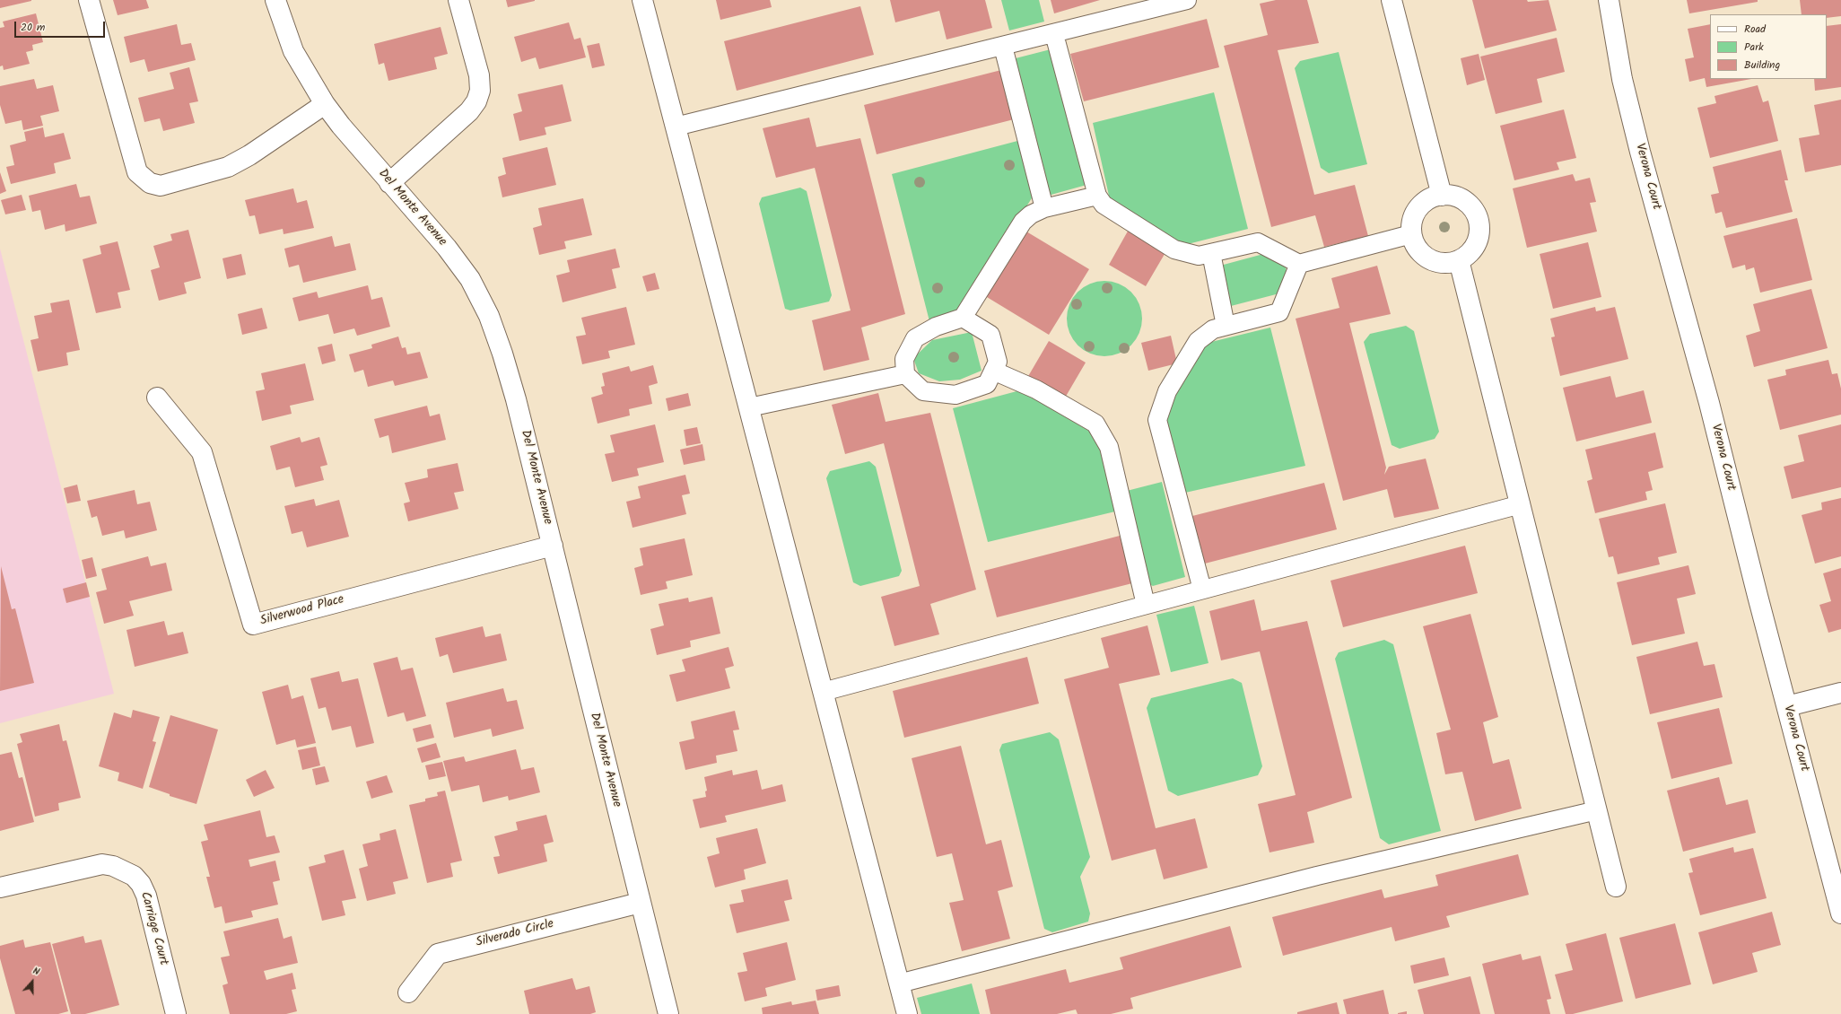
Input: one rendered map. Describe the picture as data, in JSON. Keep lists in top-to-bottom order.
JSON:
{
  "streets": {
    "street": [
      "Verona Court",
      "Del Monte Avenue",
      "Silverwood Place",
      "Carriage Court",
      "Silverado Circle"
    ]
  },
  "crossings": [
    ["Del Monte Avenue", "Silverwood Place"],
    ["Del Monte Avenue", "Silverado Circle"]
  ],
  "legend": ["Road", "Park", "Building"],
  "scale_bar": "20 m",
  "north": "top"
}
